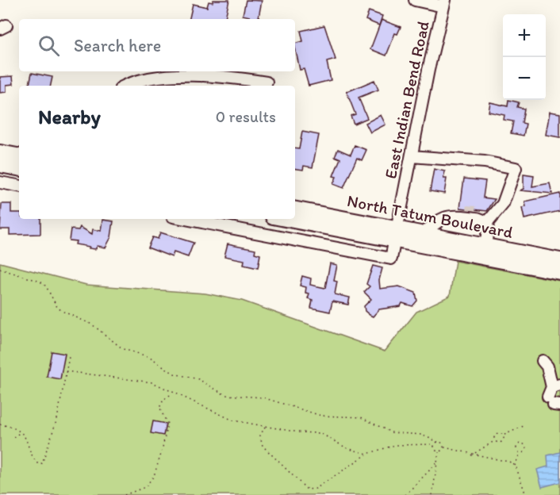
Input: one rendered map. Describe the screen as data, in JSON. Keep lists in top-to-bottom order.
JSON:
{
  "streets": {
    "main road": ["North Tatum Boulevard"],
    "street": ["East Indian Bend Road"]
  },
  "crossings": [
    ["East Indian Bend Road", "North Tatum Boulevard"]
  ],
  "page": {
    "map_buttons": ["+", "−"],
    "search": "Search here",
    "heading": ["Nearby", "0 results"]
  }
}
